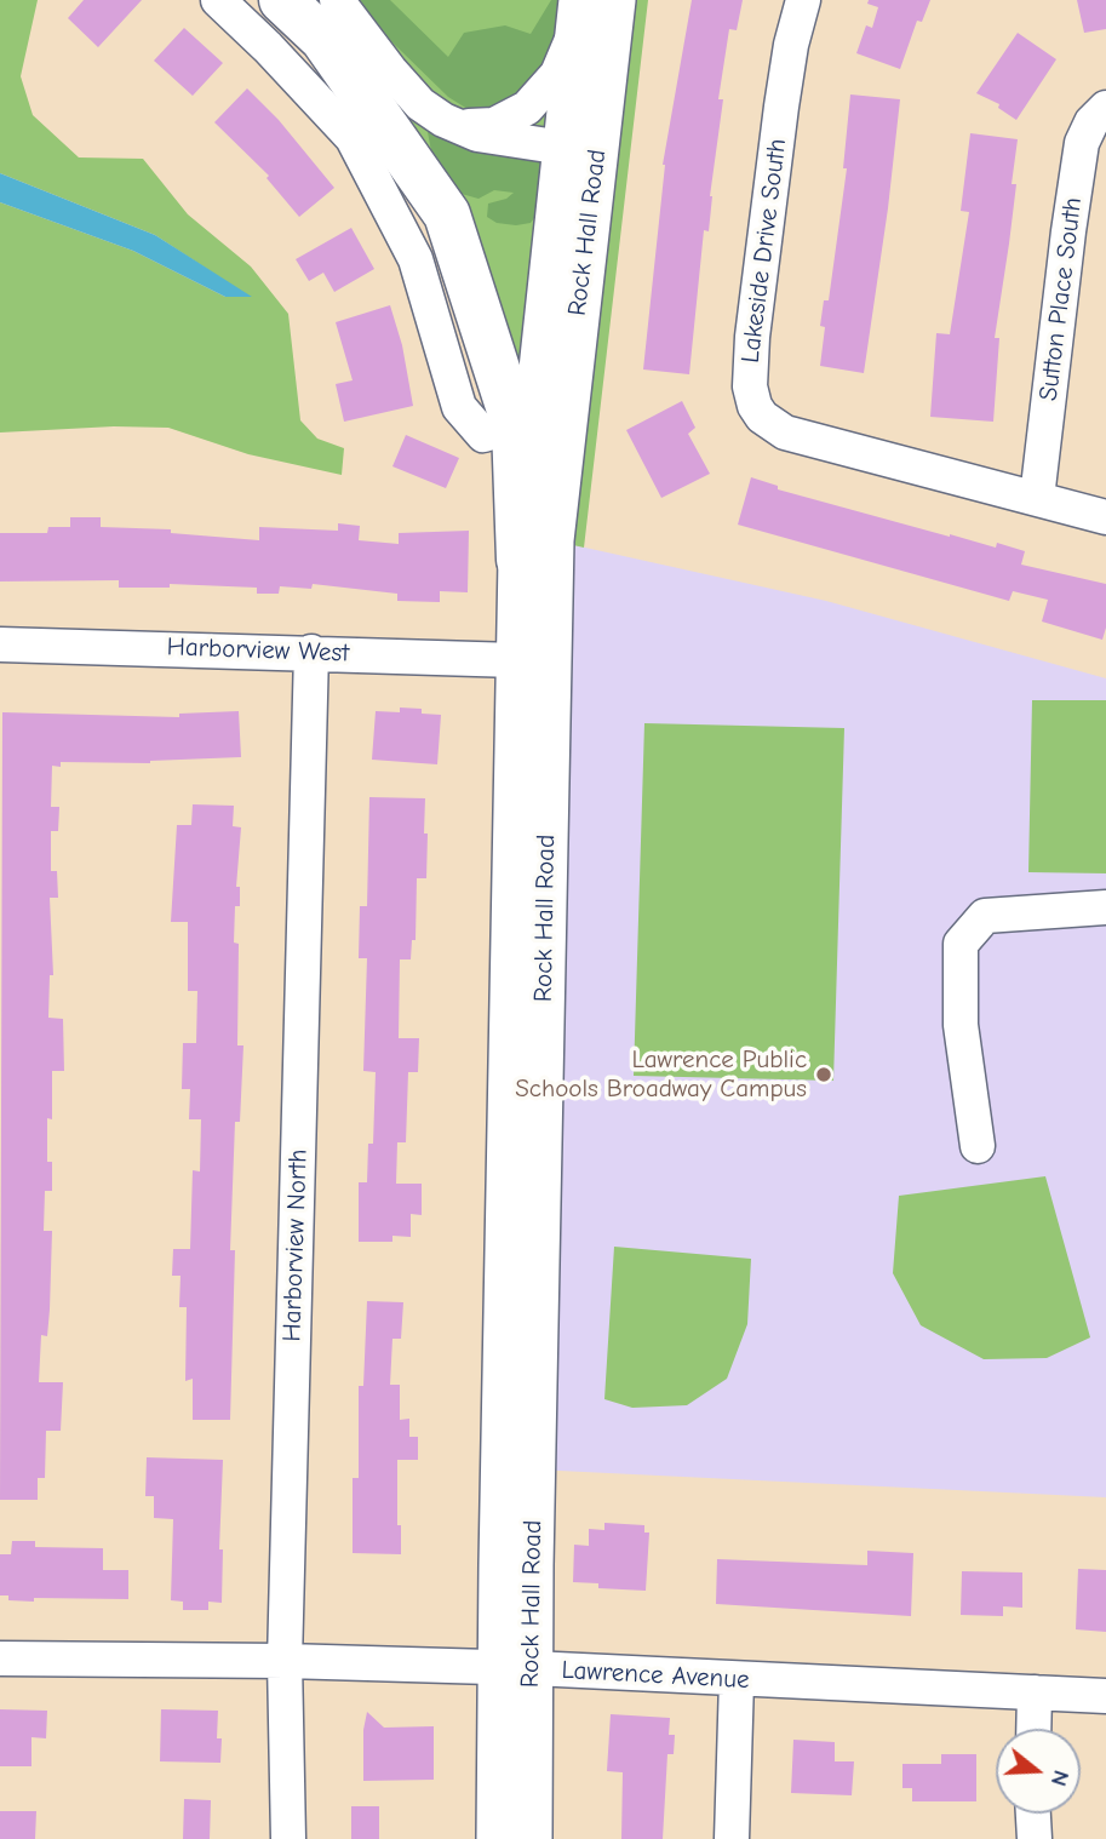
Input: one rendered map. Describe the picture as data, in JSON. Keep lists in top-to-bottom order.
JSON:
{
  "streets": {
    "main road": ["Rock Hall Road"],
    "street": [
      "Lakeside Drive South",
      "Sutton Place South",
      "Harborview West",
      "Harborview North",
      "Lawrence Avenue"
    ]
  },
  "crossings": [
    ["Rock Hall Road", "Harborview West"],
    ["Rock Hall Road", "Lawrence Avenue"],
    ["Lakeside Drive South", "Sutton Place South"],
    ["Harborview West", "Harborview North"],
    ["Harborview North", "Lawrence Avenue"]
  ],
  "places": ["Lawrence Public Schools Broadway Campus"],
  "north": "right"
}
